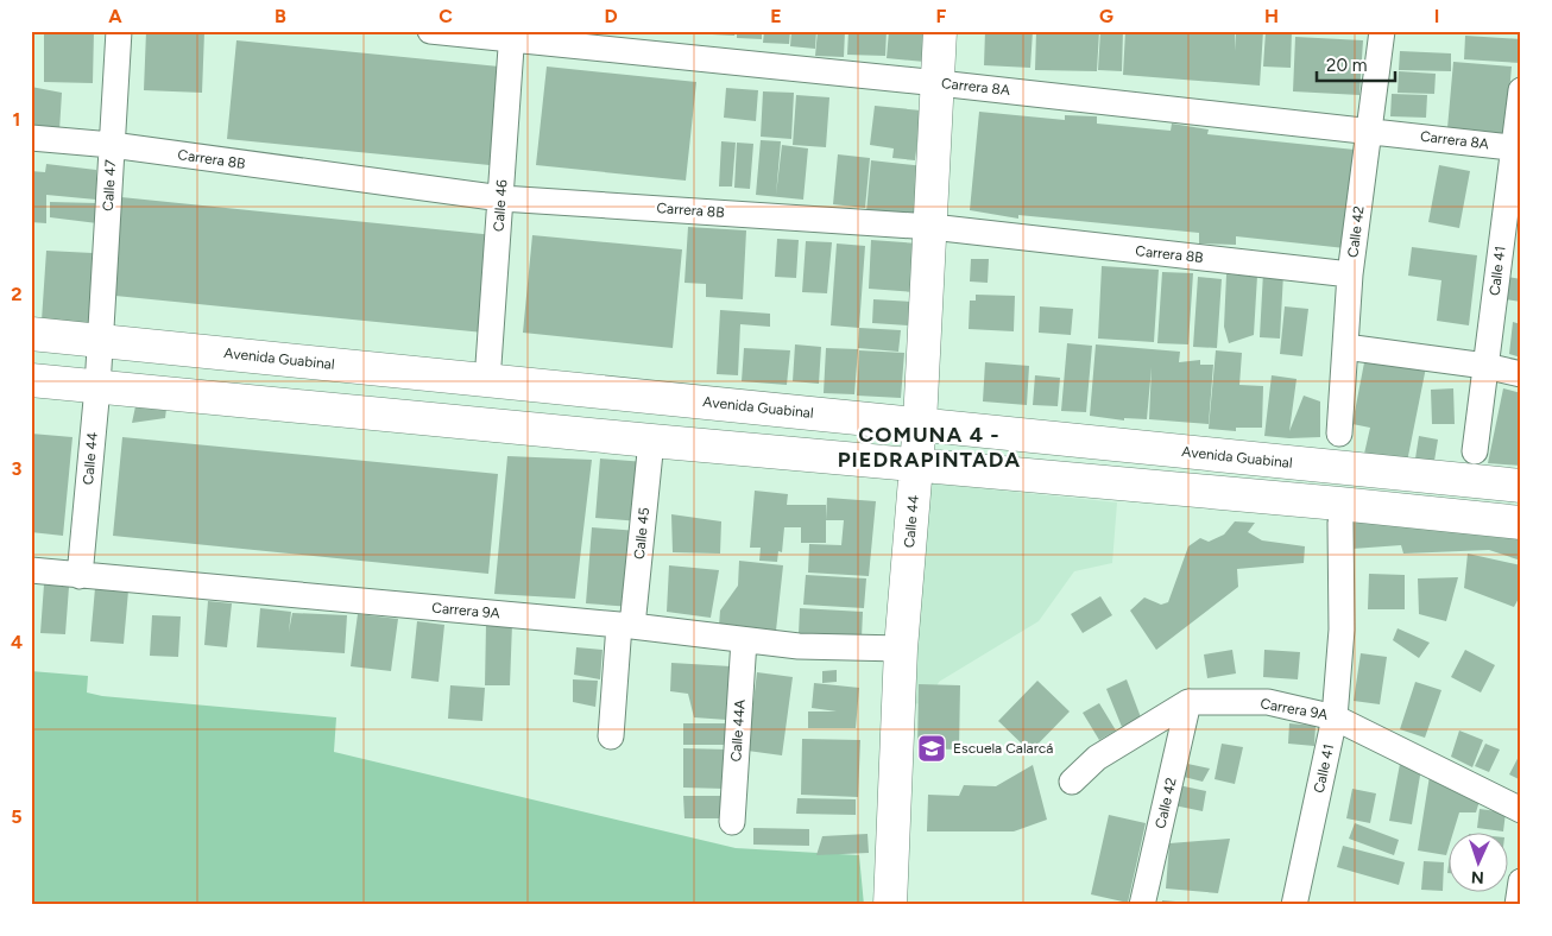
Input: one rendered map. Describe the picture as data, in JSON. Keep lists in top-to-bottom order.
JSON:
{
  "streets": {
    "main road": ["Avenida Guabinal", "Calle 44"],
    "street": [
      "Carrera 8A",
      "Carrera 8B",
      "Calle 47",
      "Calle 46",
      "Calle 42",
      "Calle 41",
      "Calle 45",
      "Carrera 9A",
      "Calle 44A"
    ]
  },
  "crossings": [
    ["Carrera 8A", "Calle 46"],
    ["Carrera 8A", "Calle 42"],
    ["Carrera 8A", "Calle 41"],
    ["Carrera 8A", "Calle 44"],
    ["Carrera 8B", "Calle 47"],
    ["Carrera 8B", "Calle 46"],
    ["Carrera 8B", "Calle 42"],
    ["Carrera 8B", "Calle 44"],
    ["Calle 47", "Avenida Guabinal"],
    ["Calle 47", "Calle 44"],
    ["Calle 46", "Avenida Guabinal"],
    ["Calle 42", "Carrera 9A"],
    ["Calle 41", "Carrera 9A"],
    ["Avenida Guabinal", "Calle 44"],
    ["Calle 44", "Carrera 9A"],
    ["Calle 45", "Carrera 9A"],
    ["Carrera 9A", "Calle 44A"]
  ],
  "districts": ["COMUNA 4 - PIEDRAPINTADA"],
  "places": {
    "school or university": ["Escuela Calarcá"]
  },
  "scale_bar": "20 m",
  "north": "bottom",
  "grid": {
    "columns": [
      "A",
      "B",
      "C",
      "D",
      "E",
      "F",
      "G",
      "H",
      "I"
    ],
    "rows": [
      "1",
      "2",
      "3",
      "4",
      "5"
    ]
  }
}
